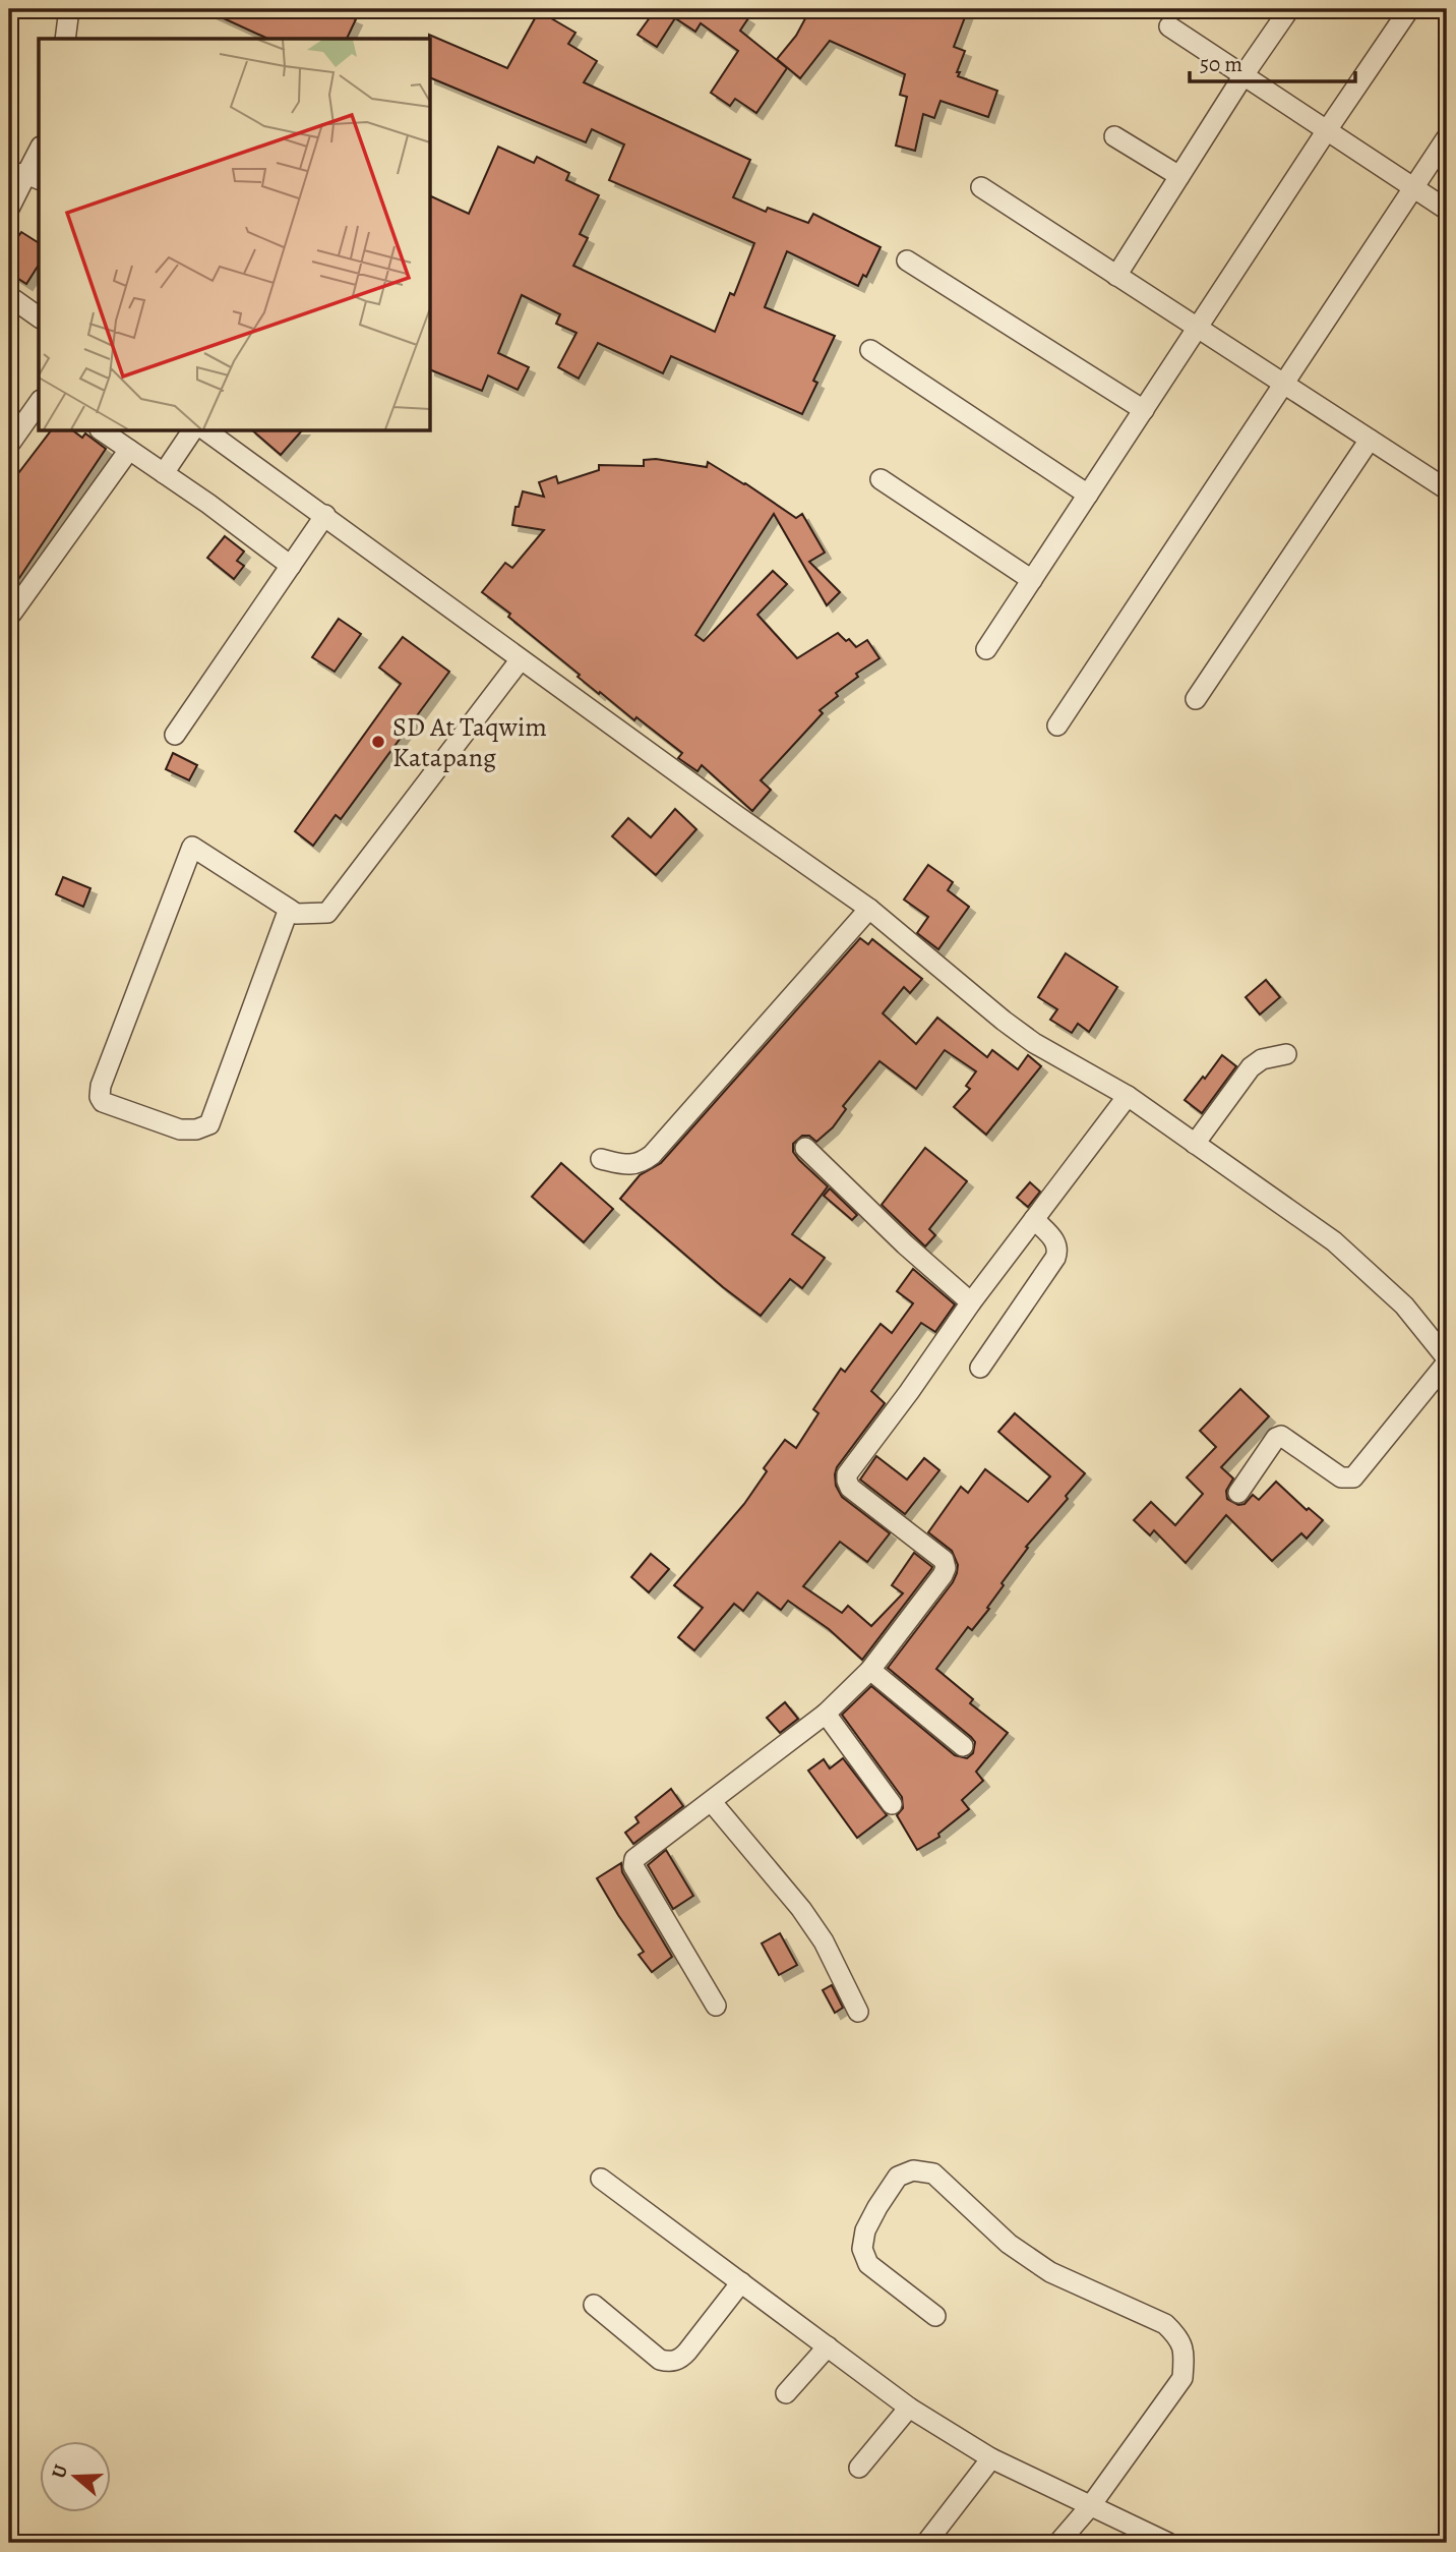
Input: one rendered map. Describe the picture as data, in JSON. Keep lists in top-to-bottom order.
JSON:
{
  "places": ["SD At Taqwim Katapang"],
  "scale_bar": "50 m",
  "north": "left"
}
